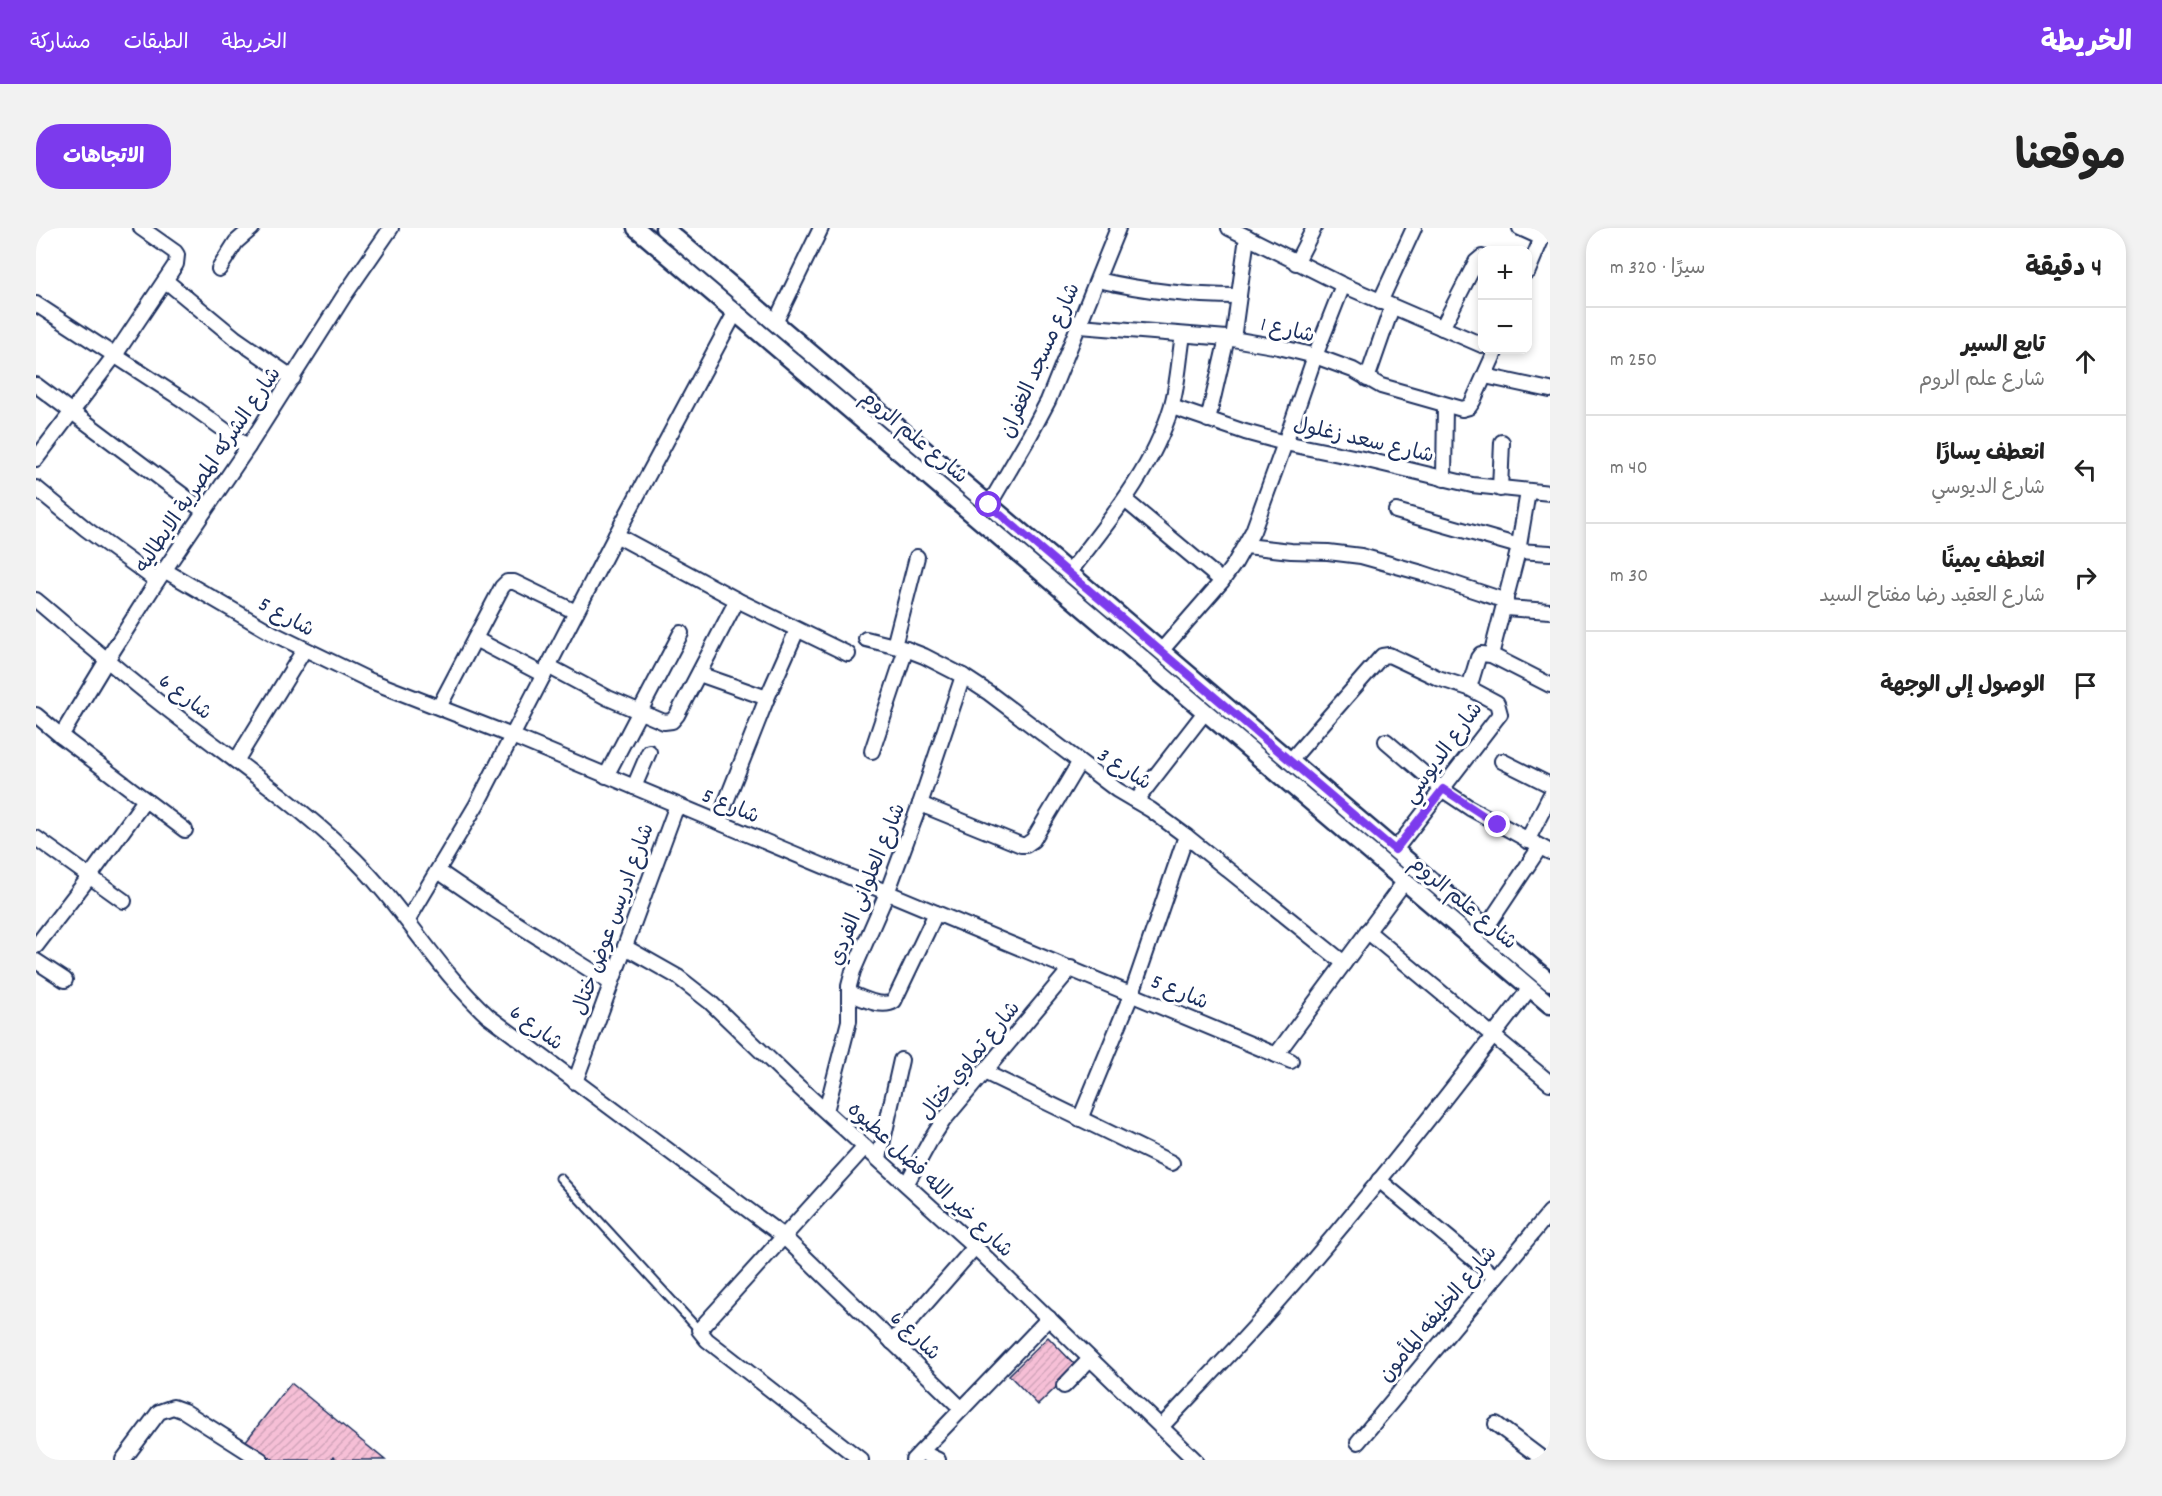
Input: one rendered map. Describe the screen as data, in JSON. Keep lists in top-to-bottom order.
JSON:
{
  "streets": {
    "street": [
      "شارع 1",
      "شارع مسجد الغفران",
      "شارع علم الروم",
      "شارع سعد زغلول",
      "شارع الشركه المصرية الايطاليه",
      "شارع 5",
      "شارع 6",
      "شارع الديوسي",
      "شارع 3",
      "شارع العلوانى الفردي",
      "شارع ادريس عوض ختال",
      "شارع تماوي ختال",
      "شارع خير الله فضل عطيوه",
      "شارع الخليفه المأمون"
    ]
  },
  "crossings": [
    ["شارع 1", "شارع مسجد الغفران"],
    ["شارع مسجد الغفران", "شارع علم الروم"],
    ["شارع علم الروم", "شارع الديوسي"],
    ["شارع الشركه المصرية الايطاليه", "شارع 5"],
    ["شارع الشركه المصرية الايطاليه", "شارع 6"],
    ["شارع 5", "شارع العلوانى الفردي"],
    ["شارع 5", "شارع ادريس عوض ختال"],
    ["شارع 5", "شارع تماوي ختال"],
    ["شارع 6", "شارع ادريس عوض ختال"],
    ["شارع 3", "شارع العلوانى الفردي"],
    ["شارع العلوانى الفردي", "شارع خير الله فضل عطيوه"],
    ["شارع ادريس عوض ختال", "شارع خير الله فضل عطيوه"],
    ["شارع تماوي ختال", "شارع خير الله فضل عطيوه"]
  ],
  "page": {
    "header": "الخريطة",
    "nav": ["الخريطة", "الطبقات", "مشاركة"],
    "title": "موقعنا",
    "buttons": "الاتجاهات",
    "heading": ["4 دقيقة", "سيرًا · 320 m"],
    "map_buttons": ["+", "−"],
    "list": [
      ["تابع السير", "شارع علم الروم", "250 m"],
      ["انعطف يسارًا", "شارع الديوسي", "40 m"],
      ["انعطف يمينًا", "شارع العقيد رضا مفتاح السيد", "30 m"],
      "الوصول إلى الوجهة"
    ]
  }
}
